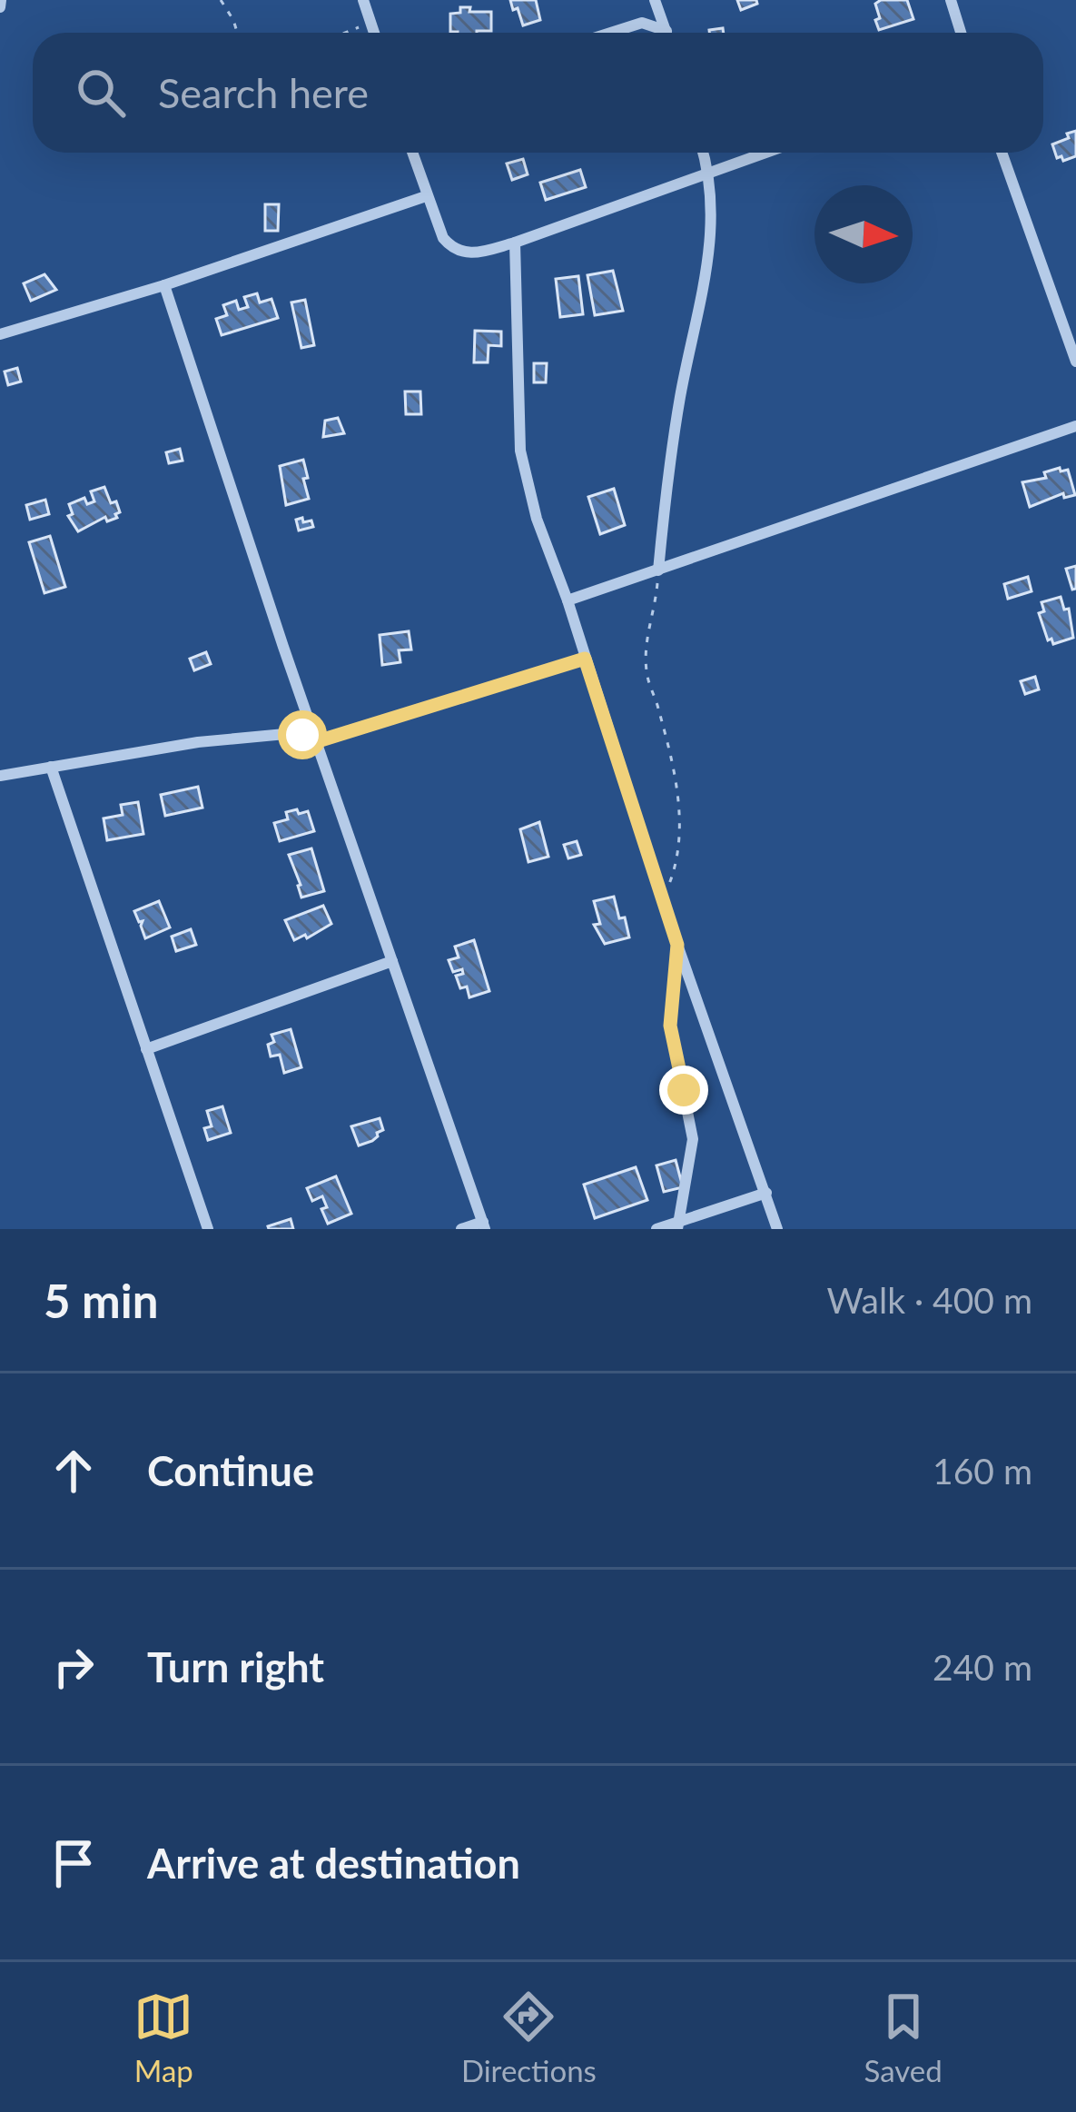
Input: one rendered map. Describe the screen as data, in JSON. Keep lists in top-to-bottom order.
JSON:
{
  "north": "right",
  "page": {
    "search": "Search here",
    "heading": ["5 min", "Walk · 400 m"],
    "list": [
      ["Continue", "160 m"],
      ["Turn right", "240 m"],
      "Arrive at destination"
    ],
    "nav": ["Map", "Directions", "Saved"]
  }
}
